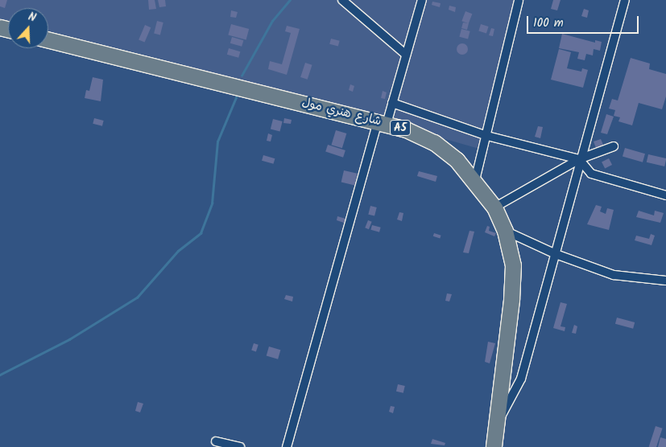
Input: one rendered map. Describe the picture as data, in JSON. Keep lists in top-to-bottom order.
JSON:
{
  "streets": {
    "highway": ["شارع هنري مول", "A5"]
  },
  "scale_bar": "100 m",
  "north": "top"
}
